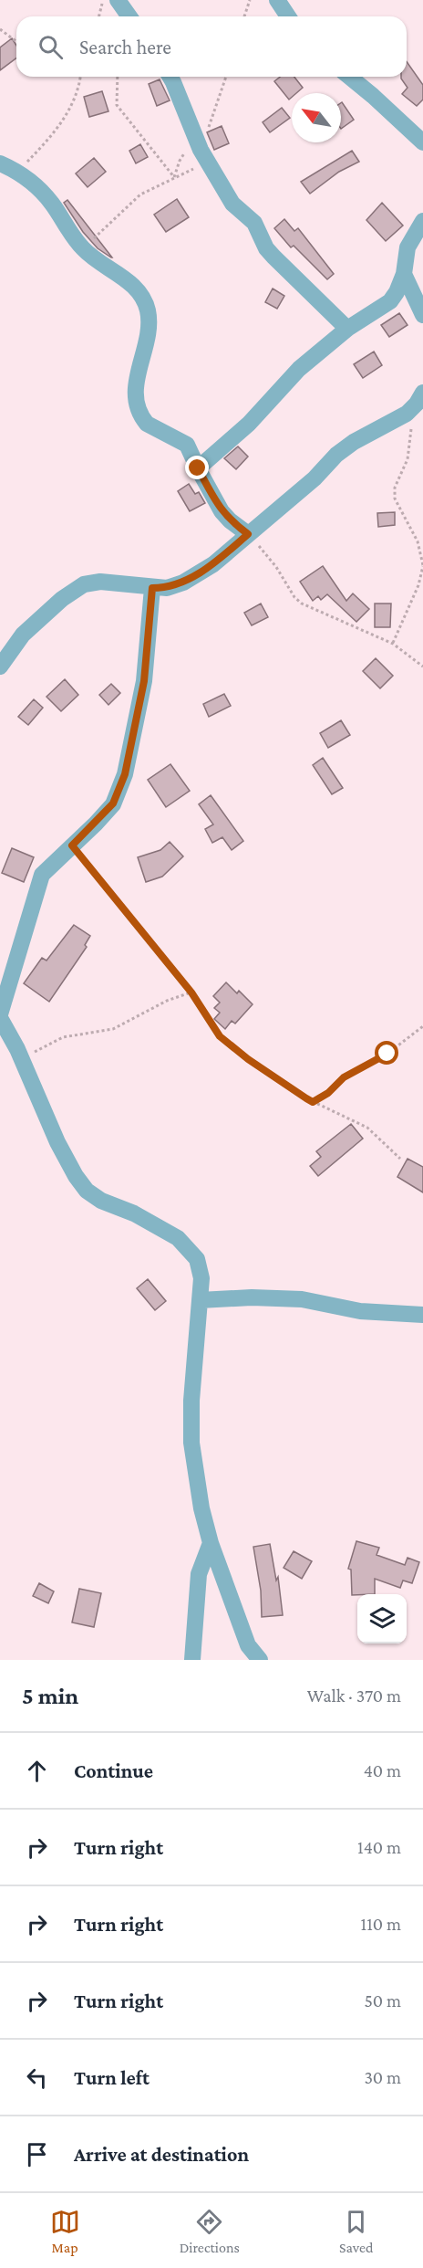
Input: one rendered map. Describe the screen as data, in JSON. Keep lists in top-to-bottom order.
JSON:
{
  "north": "top left",
  "page": {
    "search": "Search here",
    "heading": ["5 min", "Walk · 370 m"],
    "list": [
      ["Continue", "40 m"],
      ["Turn right", "140 m"],
      ["Turn right", "110 m"],
      ["Turn right", "50 m"],
      ["Turn left", "30 m"],
      "Arrive at destination"
    ],
    "nav": ["Map", "Directions", "Saved"]
  }
}
